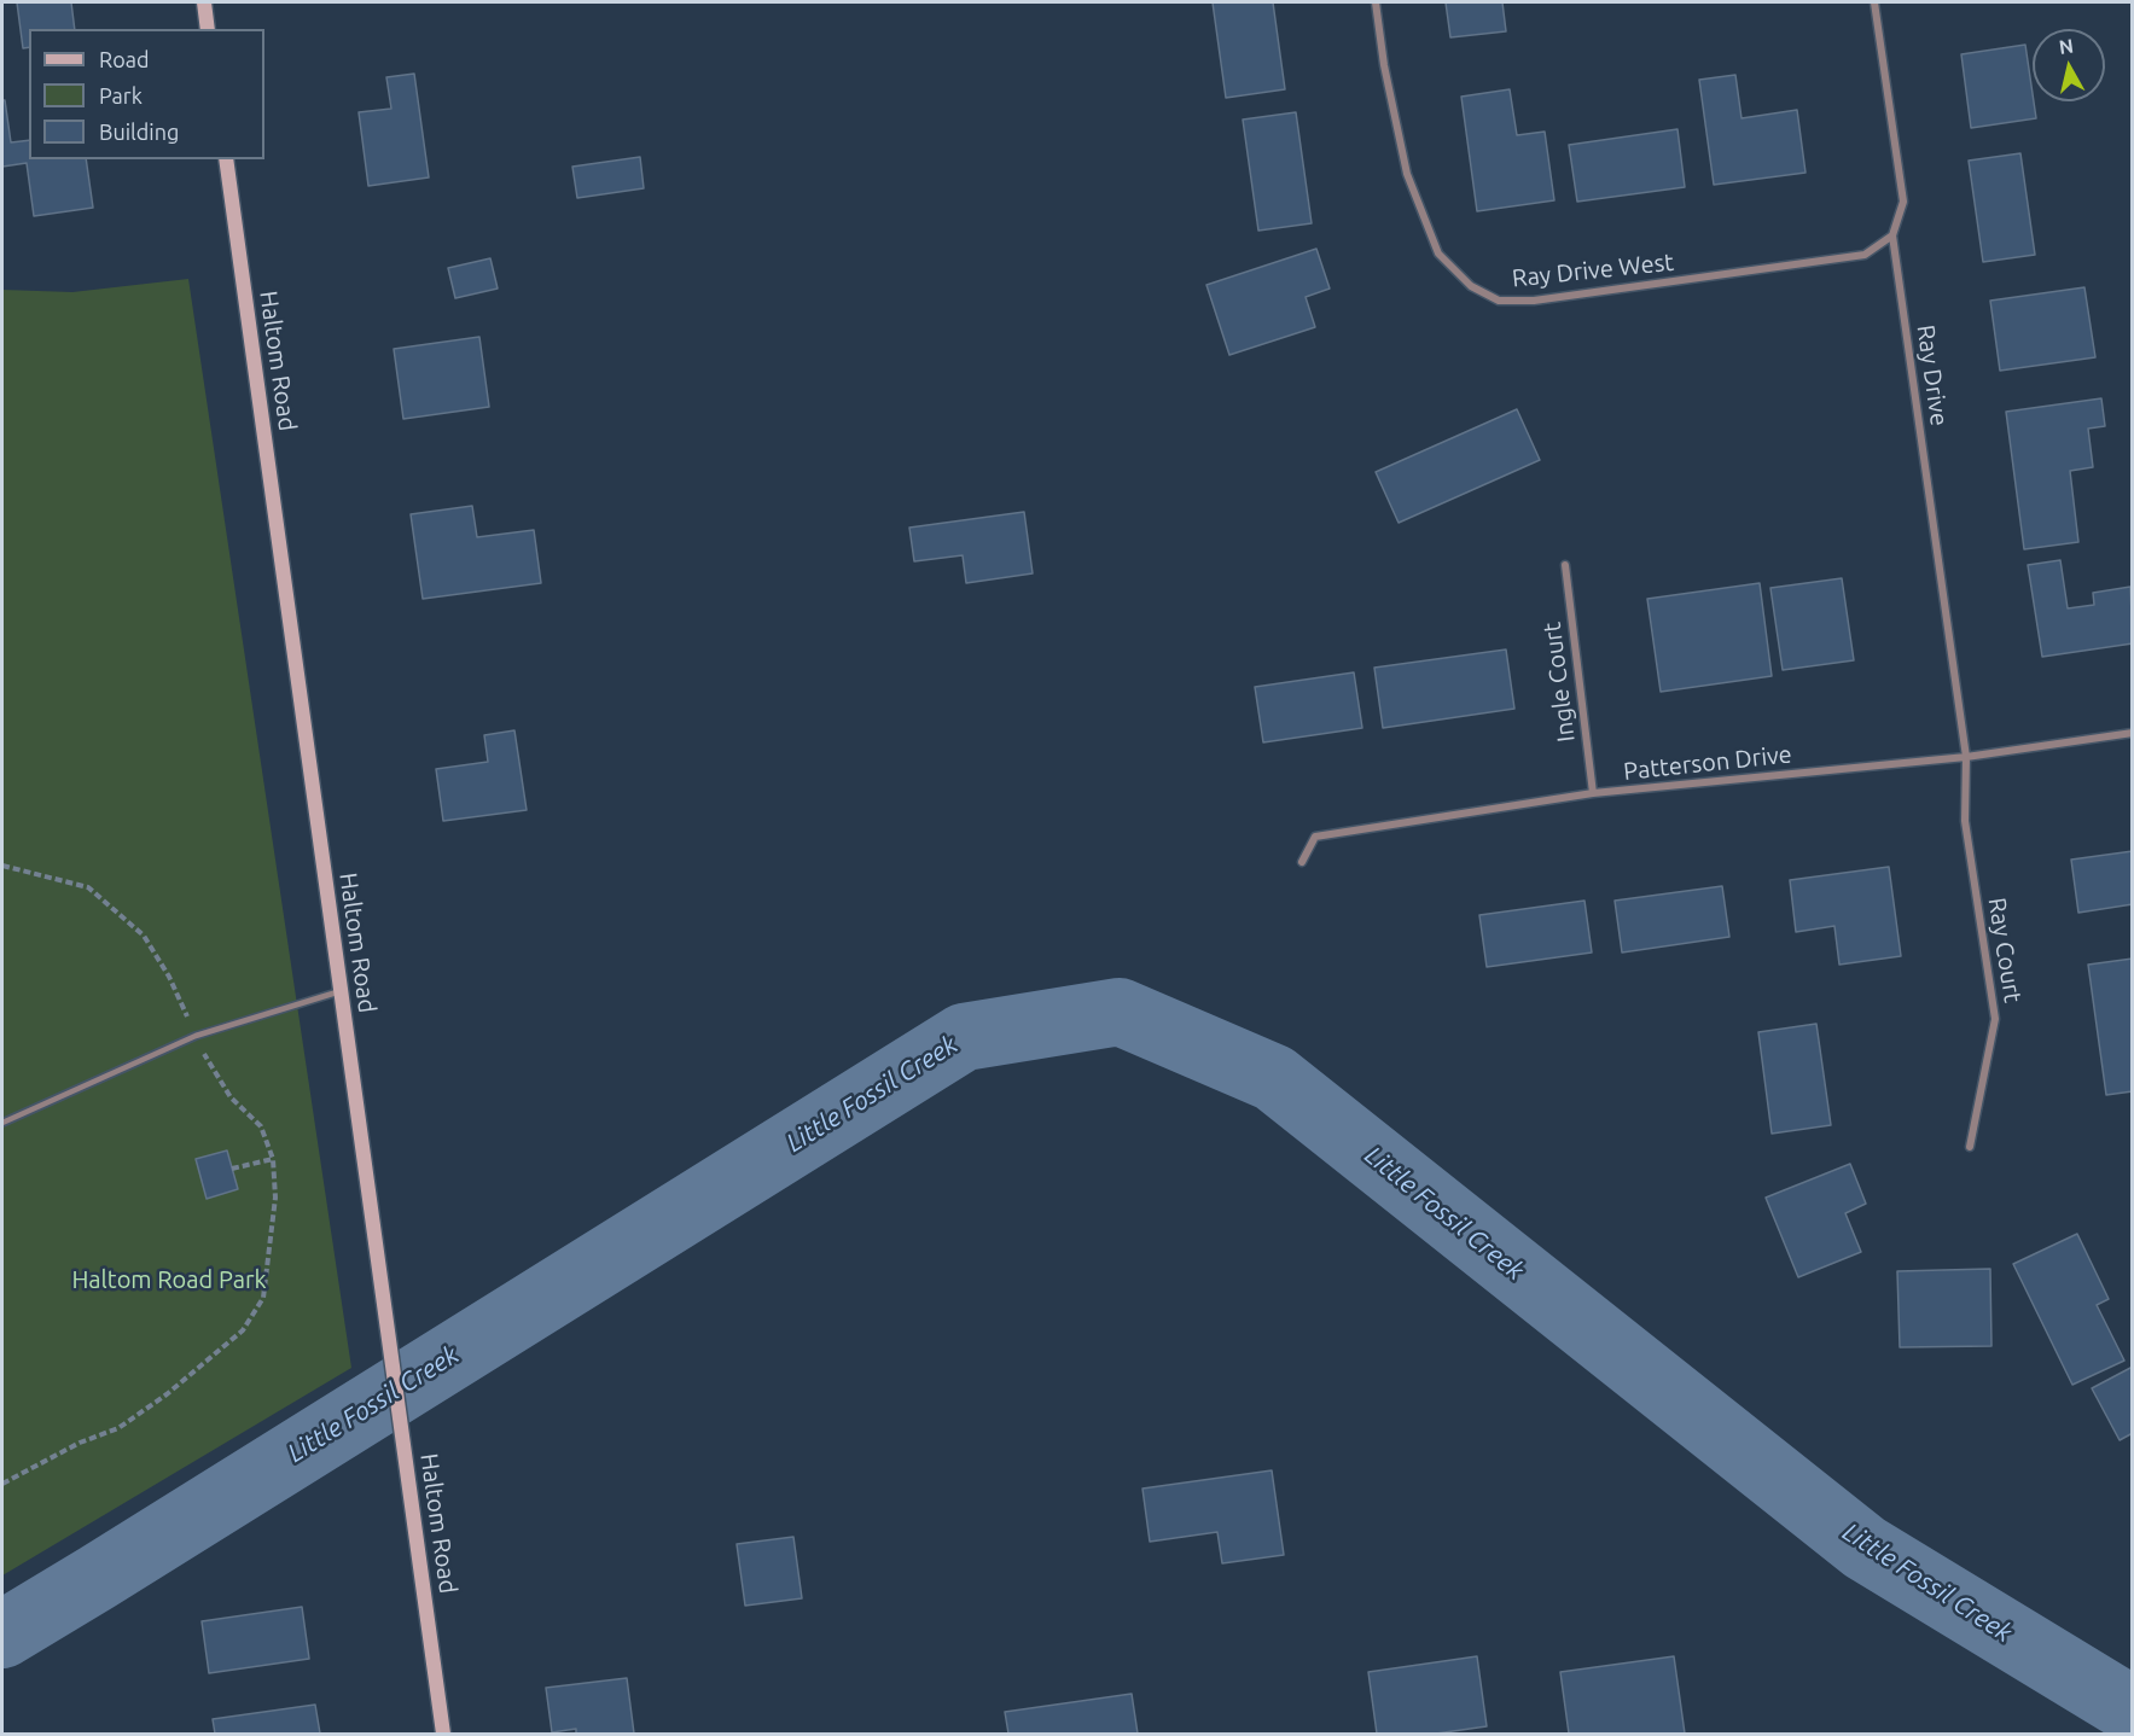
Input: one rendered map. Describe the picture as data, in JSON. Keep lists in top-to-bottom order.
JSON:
{
  "streets": {
    "main road": ["Haltom Road"],
    "street": [
      "Ray Drive West",
      "Ray Drive",
      "Ingle Court",
      "Patterson Drive",
      "Ray Court"
    ]
  },
  "crossings": [
    ["Ray Drive West", "Ray Drive"],
    ["Ray Drive", "Patterson Drive"],
    ["Ray Drive", "Ray Court"],
    ["Ingle Court", "Patterson Drive"],
    ["Patterson Drive", "Ray Court"]
  ],
  "water": ["Little Fossil Creek"],
  "parks": ["Haltom Road Park"],
  "legend": ["Road", "Park", "Building"],
  "north": "top"
}
